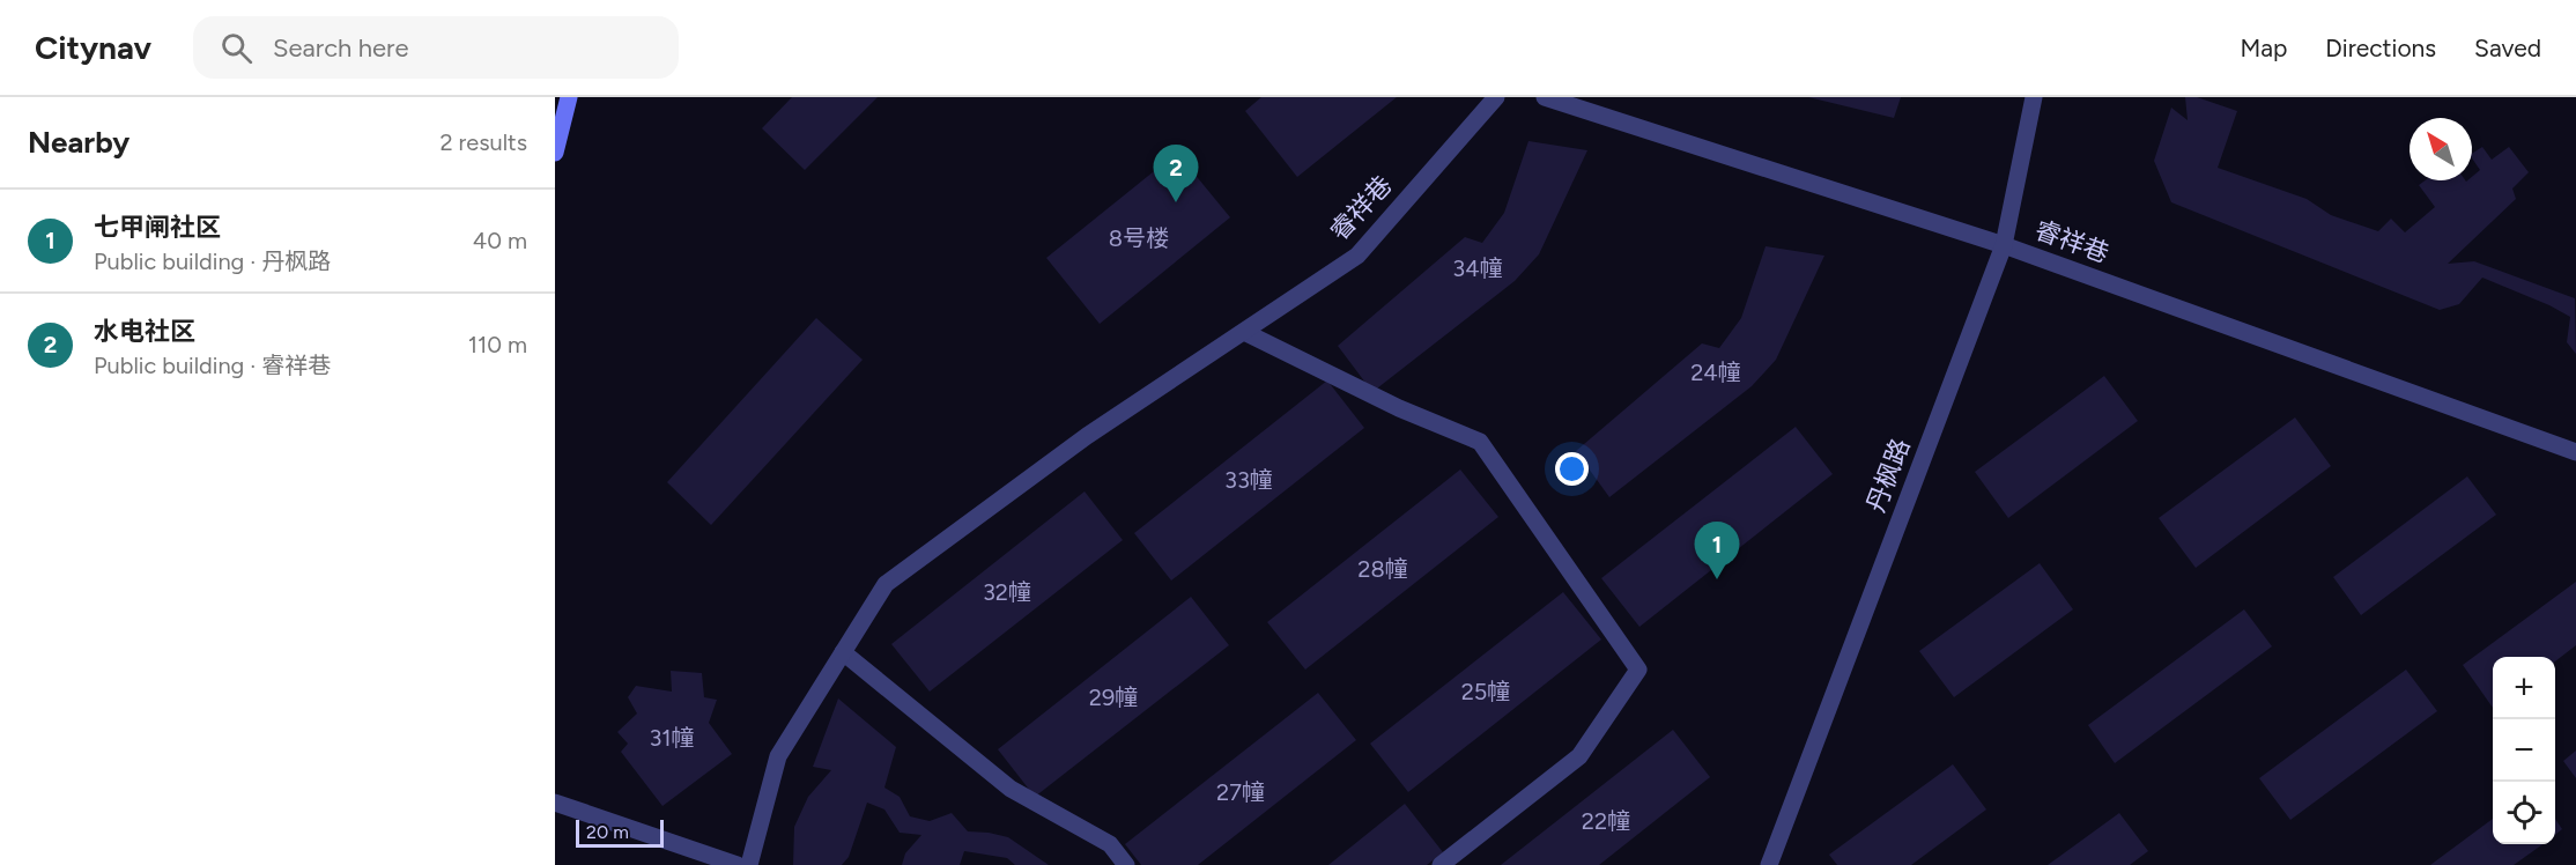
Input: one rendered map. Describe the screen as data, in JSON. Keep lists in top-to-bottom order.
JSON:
{
  "streets": {
    "street": ["睿祥巷", "丹枫路"]
  },
  "crossings": [
    ["睿祥巷", "丹枫路"]
  ],
  "house_numbers": [
    "8号楼",
    "34幢",
    "24幢",
    "33幢",
    "28幢",
    "32幢",
    "25幢",
    "29幢",
    "31幢",
    "27幢",
    "22幢"
  ],
  "scale_bar": "20 m",
  "north": "top left",
  "page": {
    "header": "Citynav",
    "search": "Search here",
    "nav": ["Map", "Directions", "Saved"],
    "heading": ["Nearby", "2 results"],
    "pins": ["2", "1"],
    "list": [
      {
        "mark": "1",
        "name": "七甲闸社区",
        "note": "Public building · 丹枫路",
        "value": "40 m"
      },
      {
        "mark": "2",
        "name": "水电社区",
        "note": "Public building · 睿祥巷",
        "value": "110 m"
      }
    ],
    "map_buttons": ["+", "−"],
    "scale": "20 m"
  }
}
